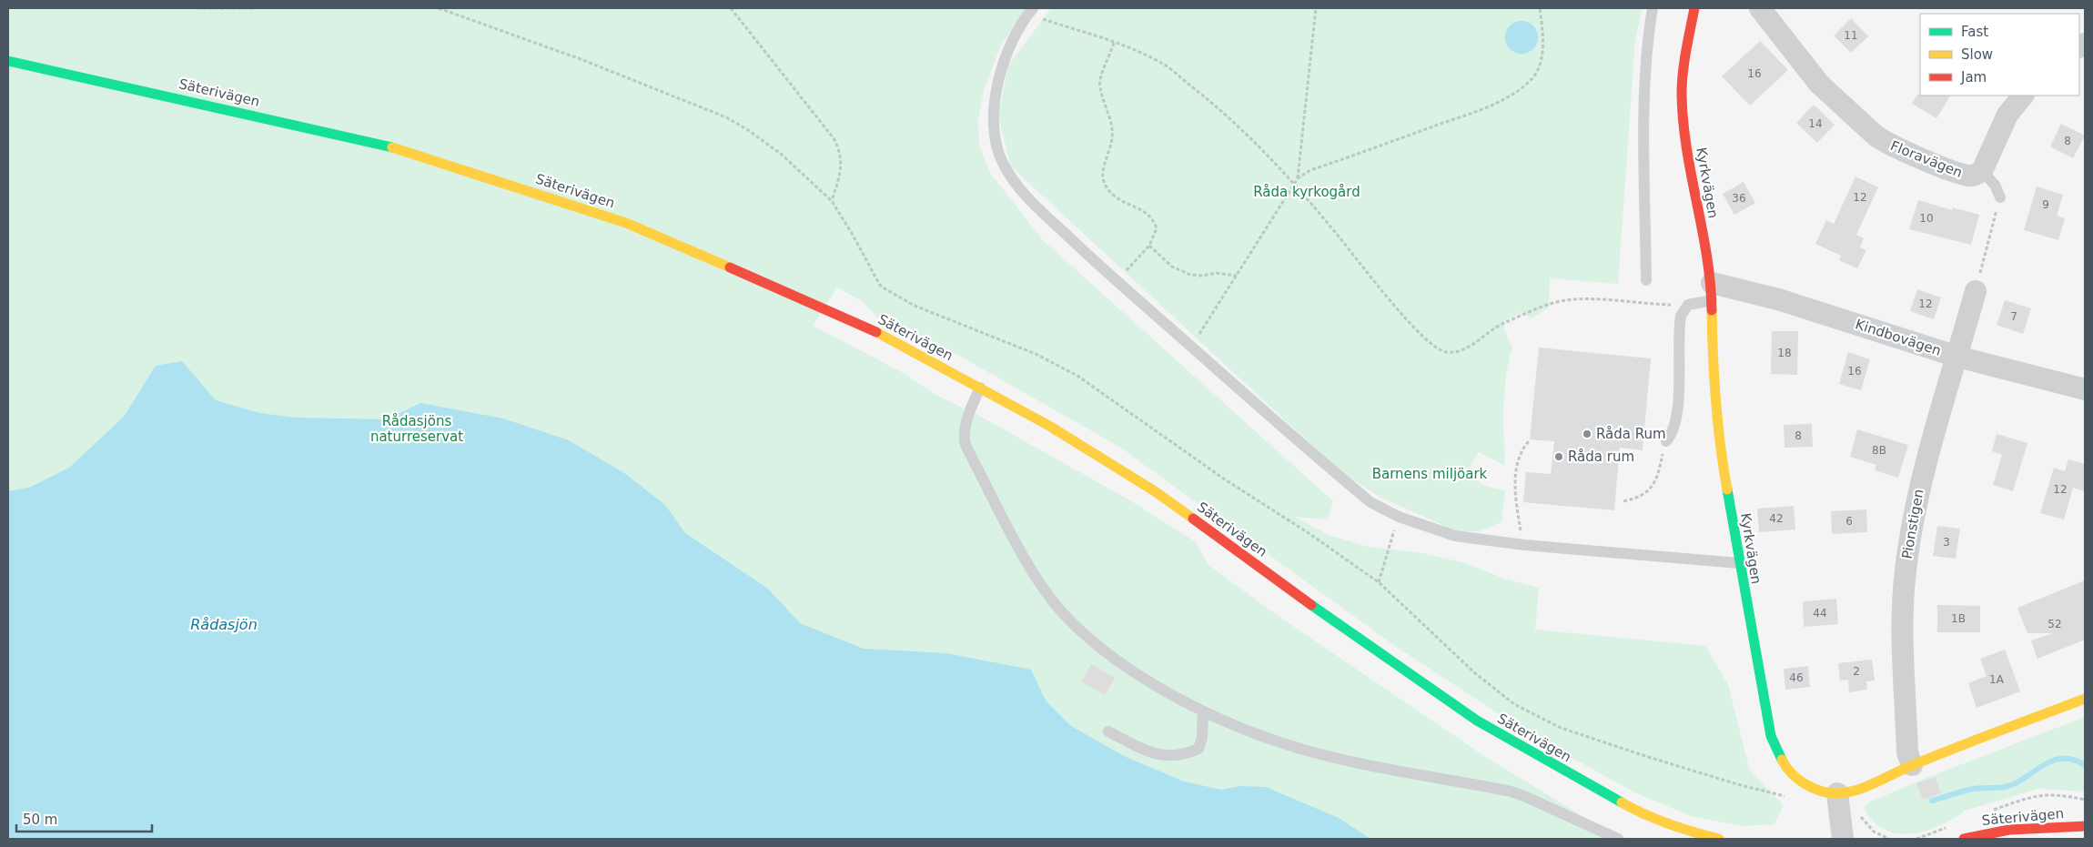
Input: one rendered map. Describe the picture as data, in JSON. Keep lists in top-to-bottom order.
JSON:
{
  "streets": {
    "street": [
      "Säterivägen",
      "Floravägen",
      "Kyrkvägen",
      "Kindbovägen",
      "Pionstigen"
    ]
  },
  "crossings": [
    ["Kyrkvägen", "Kindbovägen"],
    ["Kyrkvägen", "Pionstigen"],
    ["Kindbovägen", "Pionstigen"]
  ],
  "water": ["Rådasjön"],
  "parks": ["Råda kyrkogård", "Rådasjöns naturreservat", "Barnens miljöark"],
  "places": ["Råda Rum", "Råda rum"],
  "house_numbers": [
    "11",
    "16",
    "14",
    "8",
    "12",
    "36",
    "9",
    "10",
    "12",
    "7",
    "18",
    "16",
    "8",
    "8B",
    "12",
    "42",
    "6",
    "3",
    "44",
    "1B",
    "52",
    "2",
    "46",
    "1A"
  ],
  "legend": ["Fast", "Slow", "Jam"],
  "scale_bar": "50 m"
}
